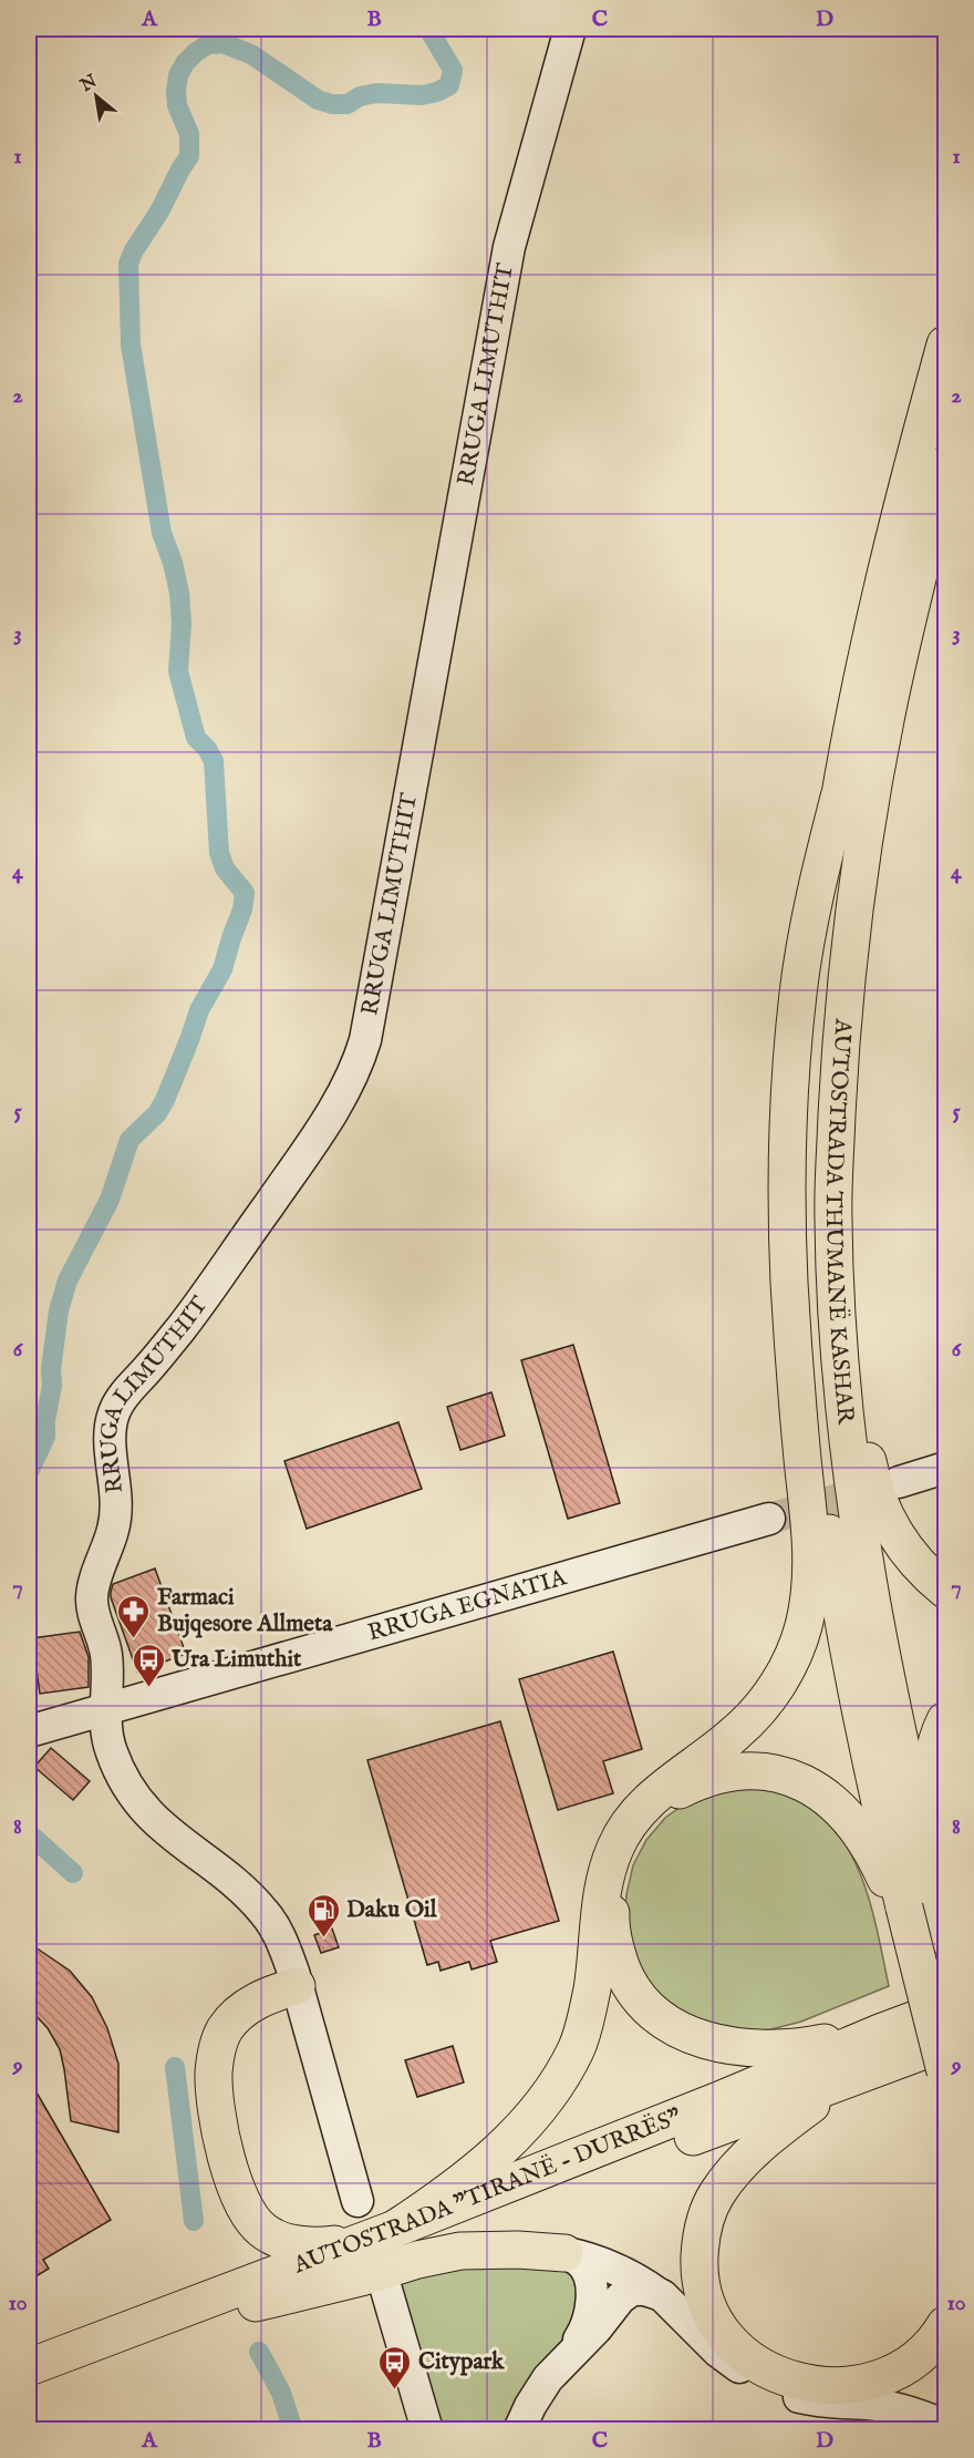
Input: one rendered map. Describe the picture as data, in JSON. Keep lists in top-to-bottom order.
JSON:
{
  "streets": {
    "highway": ["AUTOSTRADA THUMANË KASHAR", "AUTOSTRADA \"TIRANË - DURRËS\""],
    "main road": ["RRUGA LIMUTHIT", "RRUGA EGNATIA"]
  },
  "crossings": [
    ["RRUGA LIMUTHIT", "RRUGA EGNATIA"],
    ["AUTOSTRADA THUMANË KASHAR", "AUTOSTRADA \"TIRANË - DURRËS\""]
  ],
  "places": {
    "pharmacy": ["Farmaci Bujqesore Allmeta"],
    "bus stop": ["Ura Limuthit", "Citypark"],
    "fuel station": ["Daku Oil"]
  },
  "north": "top left",
  "grid": {
    "columns": [
      "A",
      "B",
      "C",
      "D"
    ],
    "rows": [
      "1",
      "2",
      "3",
      "4",
      "5",
      "6",
      "7",
      "8",
      "9",
      "10"
    ]
  }
}
